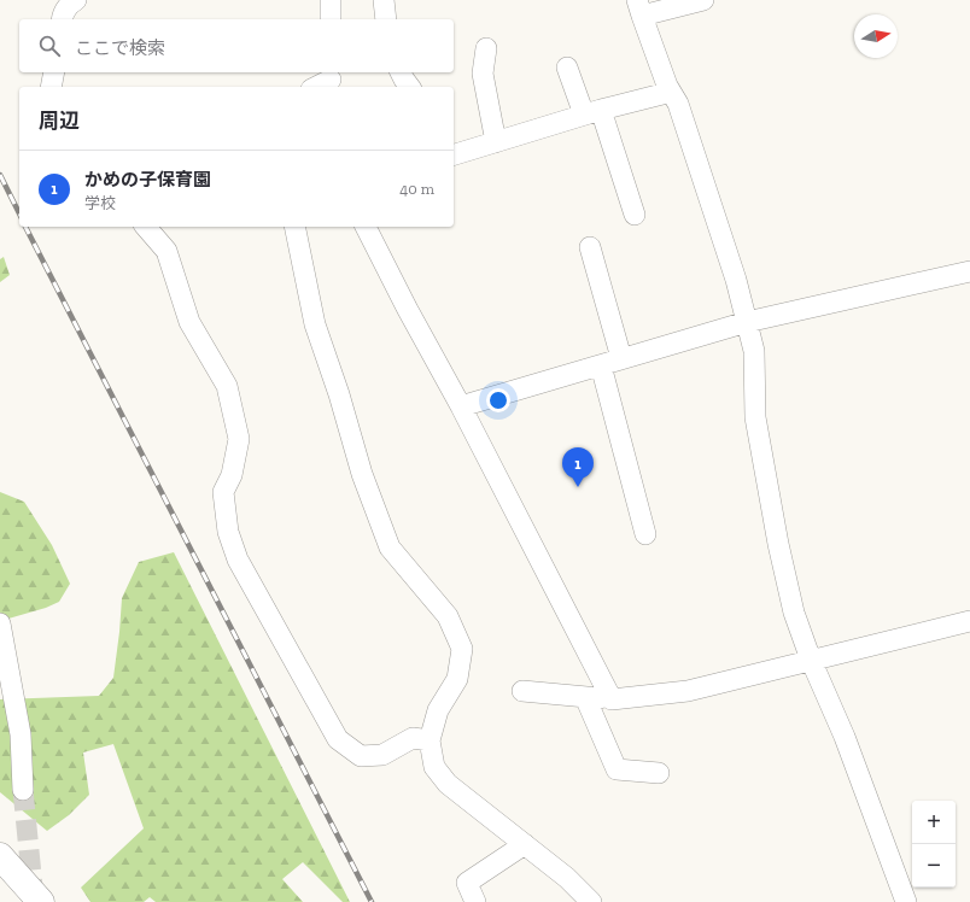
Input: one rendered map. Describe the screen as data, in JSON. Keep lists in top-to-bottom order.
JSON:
{
  "north": "right",
  "page": {
    "search": "ここで検索",
    "heading": "周辺",
    "list": [
      {
        "mark": "1",
        "name": "かめの子保育園",
        "note": "学校",
        "value": "40 m"
      }
    ],
    "pins": "1",
    "map_buttons": ["+", "−"]
  }
}
